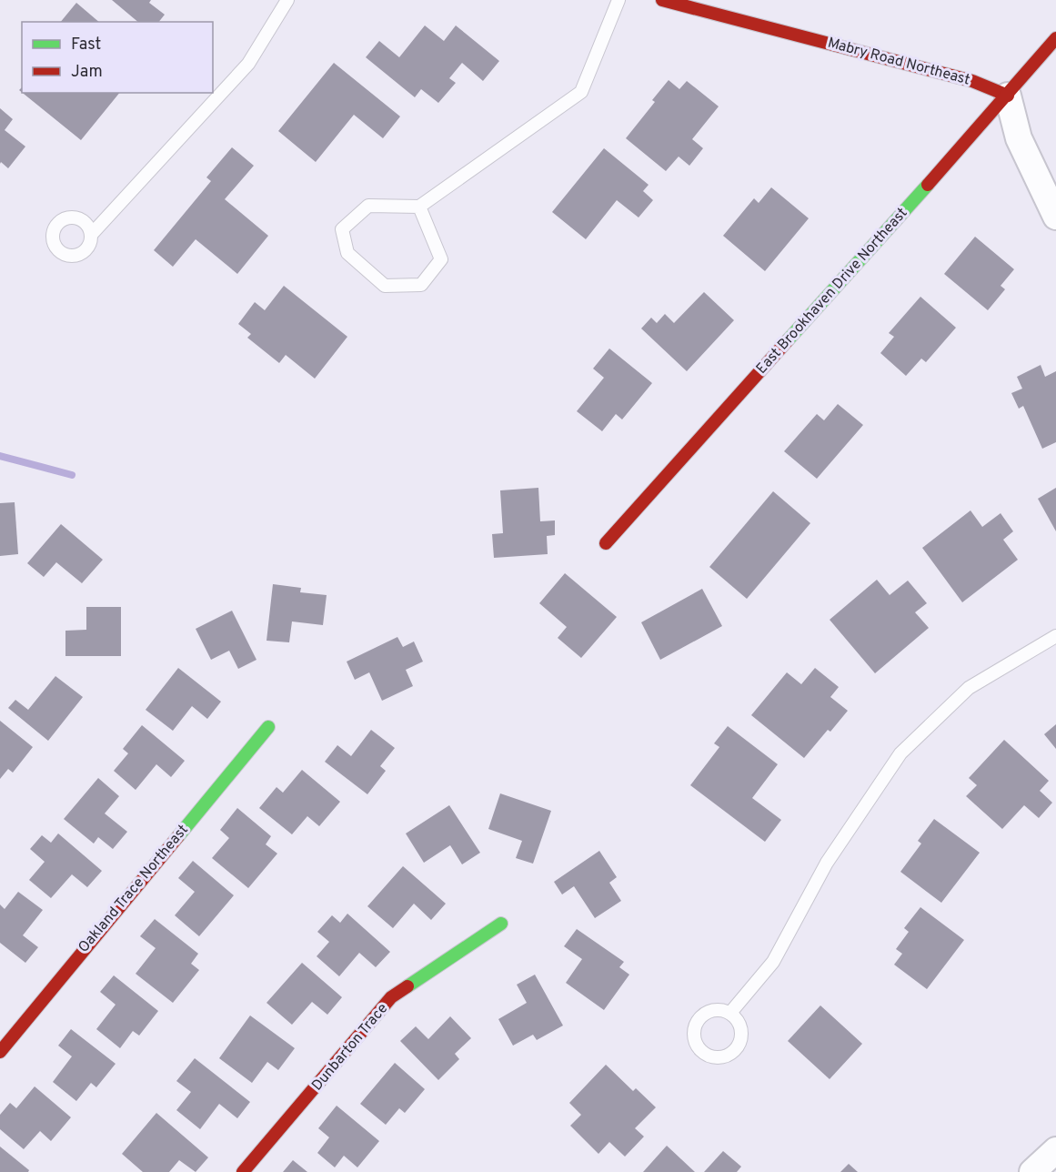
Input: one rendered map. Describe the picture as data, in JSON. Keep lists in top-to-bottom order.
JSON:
{
  "streets": {
    "street": [
      "Mabry Road Northeast",
      "East Brookhaven Drive Northeast",
      "Oakland Trace Northeast",
      "Dunbarton Trace"
    ]
  },
  "legend": ["Fast", "Jam"]
}
